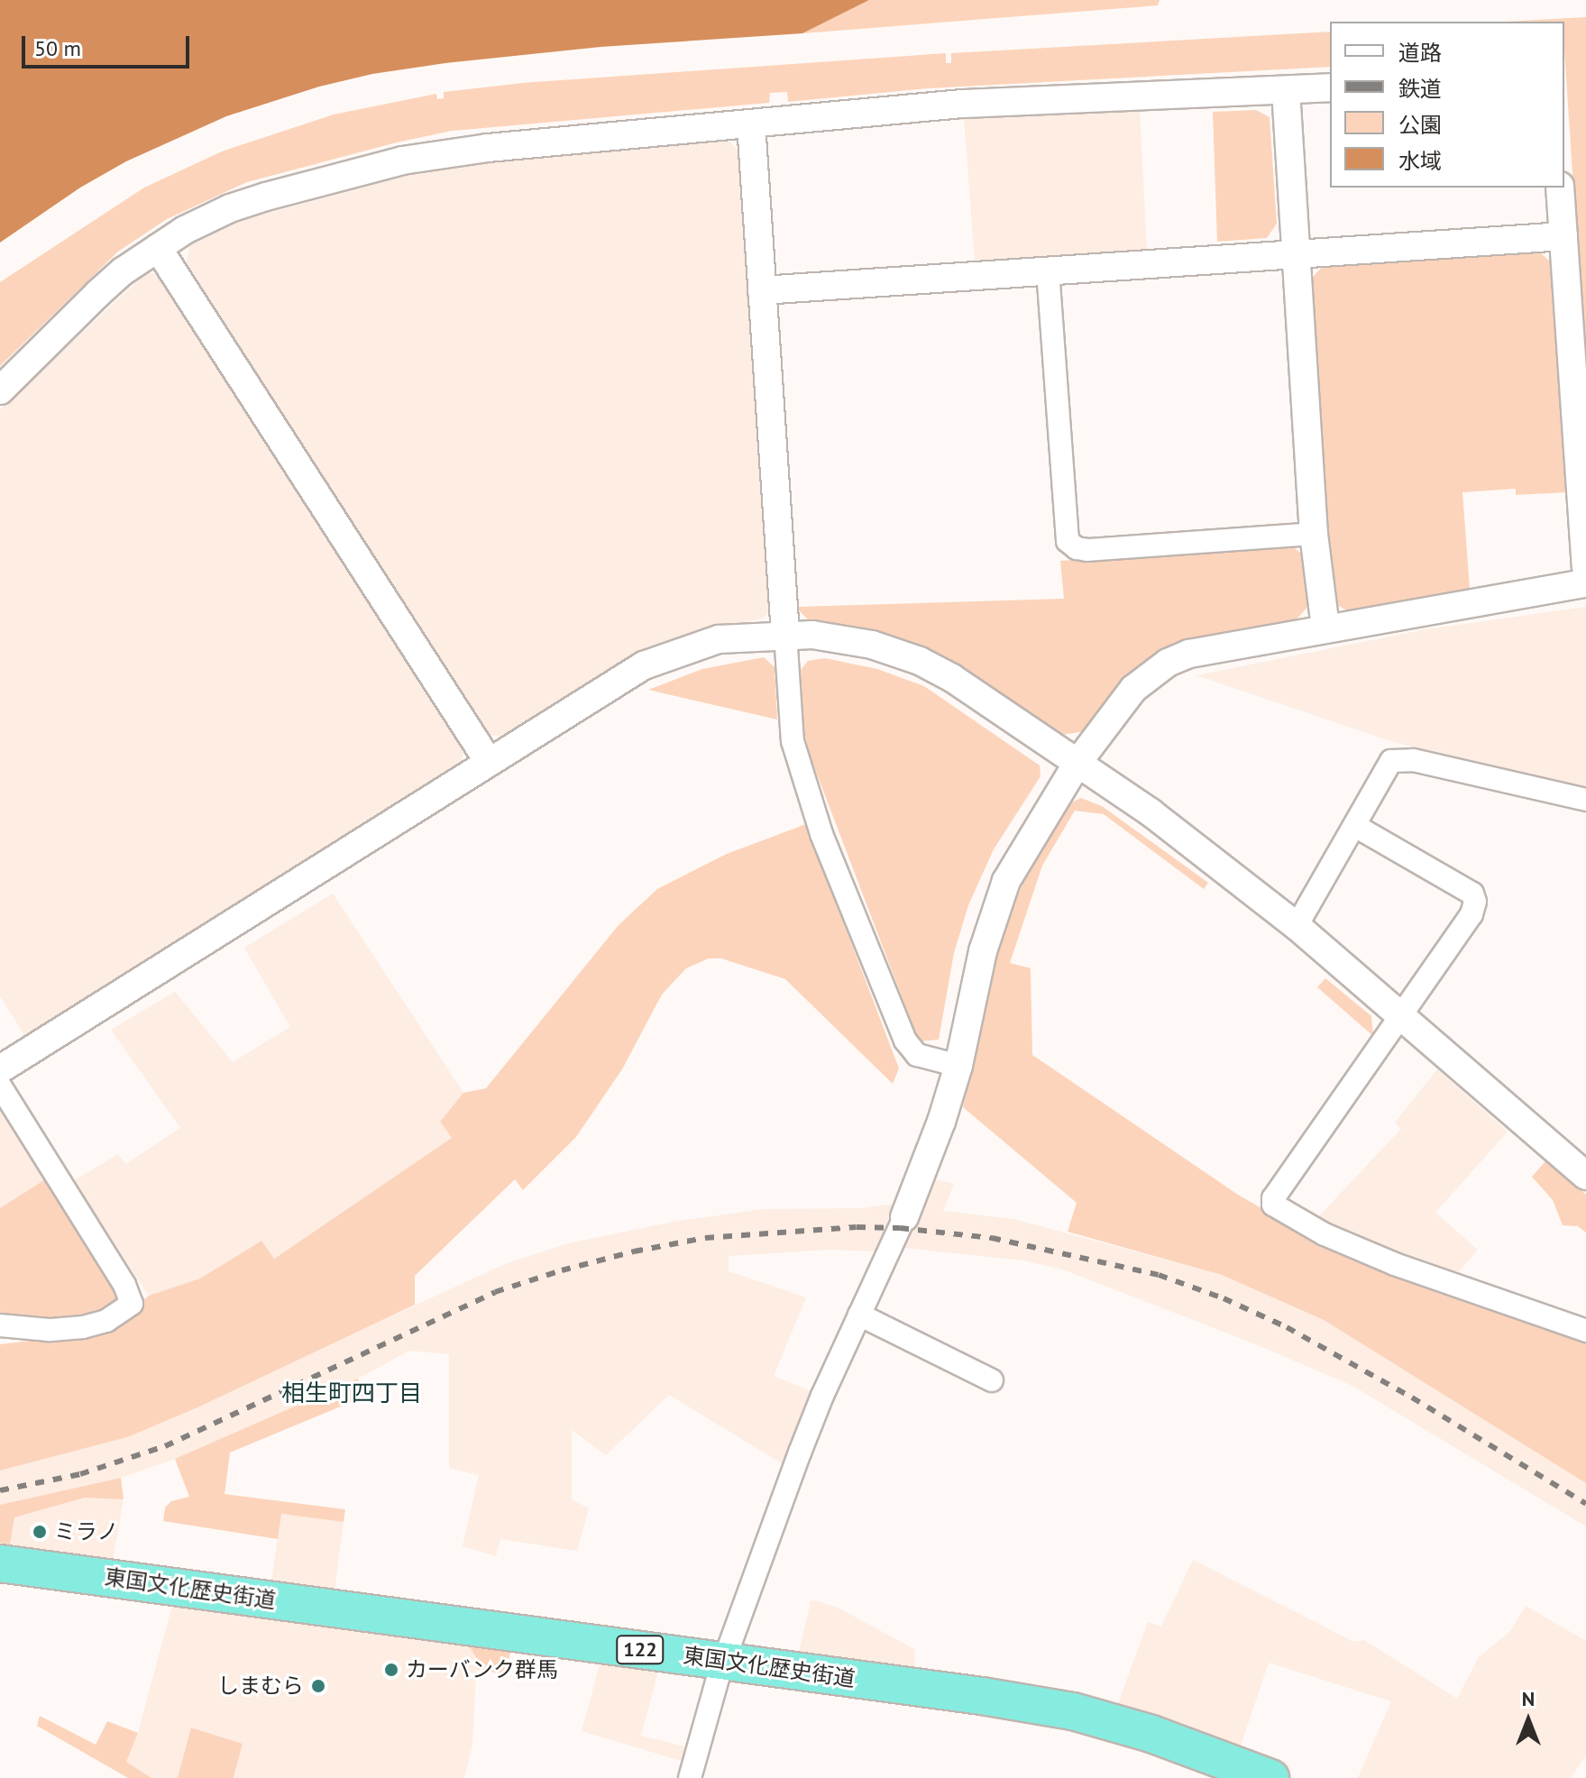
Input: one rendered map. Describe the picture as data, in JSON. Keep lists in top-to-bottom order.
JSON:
{
  "streets": {
    "highway": ["東国文化歴史街道", "122"]
  },
  "districts": ["相生町四丁目"],
  "places": ["ミラノ", "カーバンク群馬", "しまむら"],
  "legend": [
    "道路",
    "鉄道",
    "公園",
    "水域"
  ],
  "scale_bar": "50 m",
  "north": "top"
}
